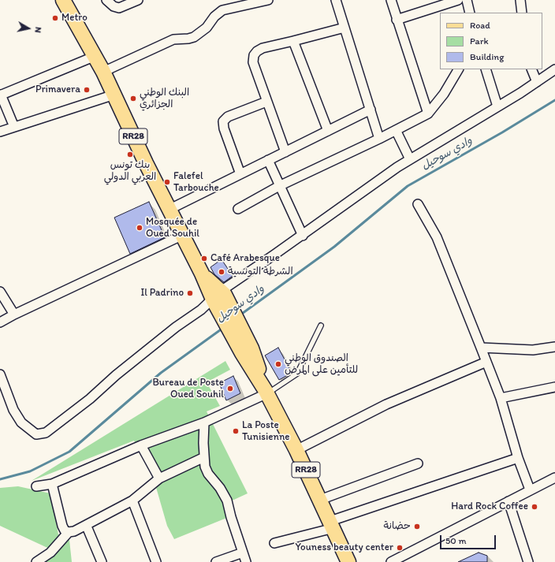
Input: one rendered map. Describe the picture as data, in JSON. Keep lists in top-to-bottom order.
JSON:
{
  "streets": {
    "main road": ["RR28"]
  },
  "water": ["وادي سوحيل"],
  "places": [
    "Metro",
    "Primavera",
    "البنك الوطني الجزائري",
    "بنك تونس العربي الدولي",
    "Falefel Tarbouche",
    "Mosquée de Oued Souhil",
    "Café Arabesque",
    "الشرطة التونسية",
    "Il Padrino",
    "الصندوق الوطني للتأمين على المرض",
    "Bureau de Poste Oued Souhil",
    "La Poste Tunisienne",
    "Hard Rock Coffee",
    "حضانة",
    "Youness beauty center"
  ],
  "legend": ["Road", "Park", "Building"],
  "scale_bar": "50 m",
  "north": "right"
}
